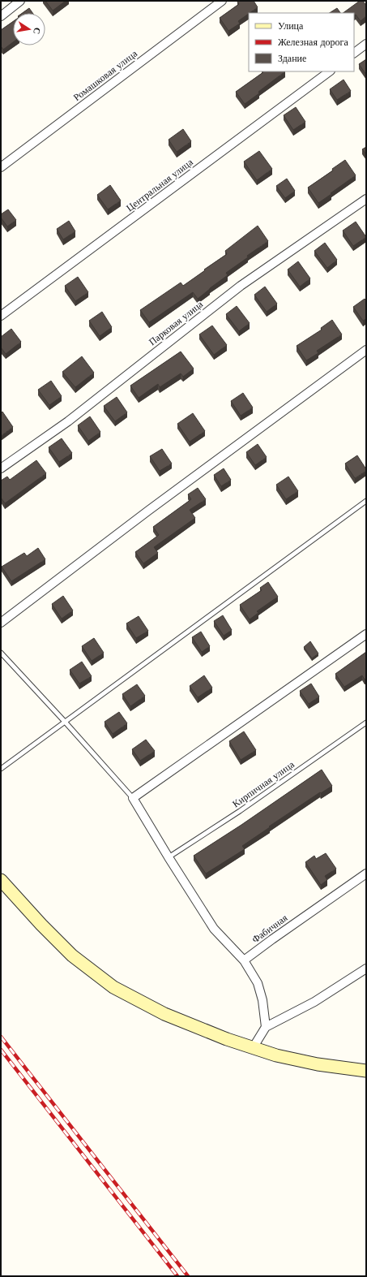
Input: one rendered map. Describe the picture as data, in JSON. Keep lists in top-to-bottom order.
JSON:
{
  "streets": {
    "street": [
      "Ромашковая улица",
      "Центральная улица",
      "Парковая улица",
      "Фабичная"
    ],
    "lane": ["Кирпичная улица"]
  },
  "legend": ["Улица", "Железная дорога", "Здание"],
  "north": "right"
}
